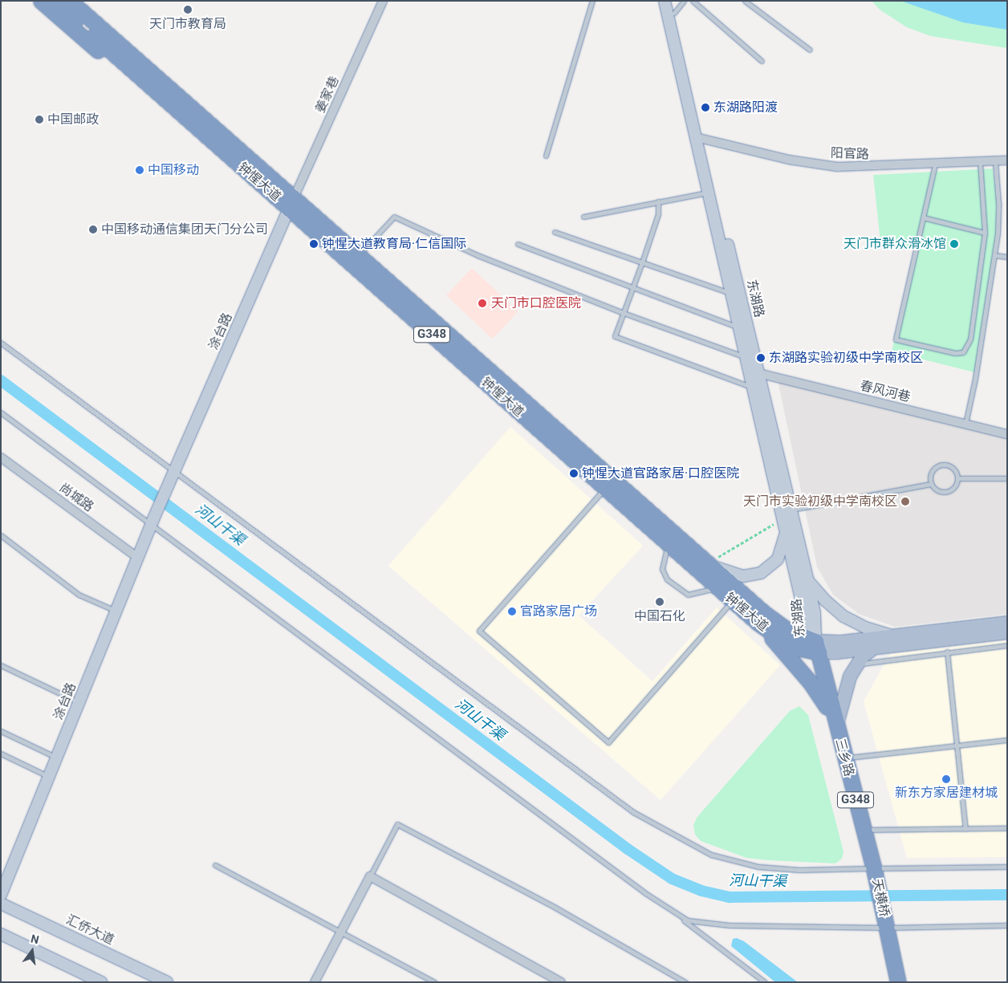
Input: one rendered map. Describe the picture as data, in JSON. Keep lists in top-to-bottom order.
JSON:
{
  "streets": {
    "highway": [
      "钟惺大道",
      "G348",
      "三乡路",
      "天横桥"
    ],
    "main road": ["东湖路", "涂台路", "汇侨大道"],
    "street": [
      "姜家巷",
      "阳官路",
      "春风河巷",
      "尚城路"
    ]
  },
  "crossings": [
    ["姜家巷", "钟惺大道"],
    ["姜家巷", "涂台路"],
    ["阳官路", "东湖路"],
    ["钟惺大道", "东湖路"],
    ["钟惺大道", "涂台路"],
    ["钟惺大道", "三乡路"],
    ["东湖路", "春风河巷"],
    ["东湖路", "三乡路"],
    ["涂台路", "尚城路"],
    ["G348", "天横桥"],
    ["三乡路", "天横桥"]
  ],
  "water": ["河山干渠"],
  "places": [
    "天门市教育局",
    "东湖路阳渡",
    "中国邮政",
    "中国移动",
    "中国移动通信集团天门分公司",
    "钟惺大道教育局·仁信国际",
    "天门市群众滑冰馆",
    "天门市口腔医院",
    "东湖路实验初级中学南校区",
    "钟惺大道官路家居·口腔医院",
    "天门市实验初级中学南校区",
    "中国石化",
    "官路家居广场",
    "新东方家居建材城"
  ],
  "north": "top"
}
